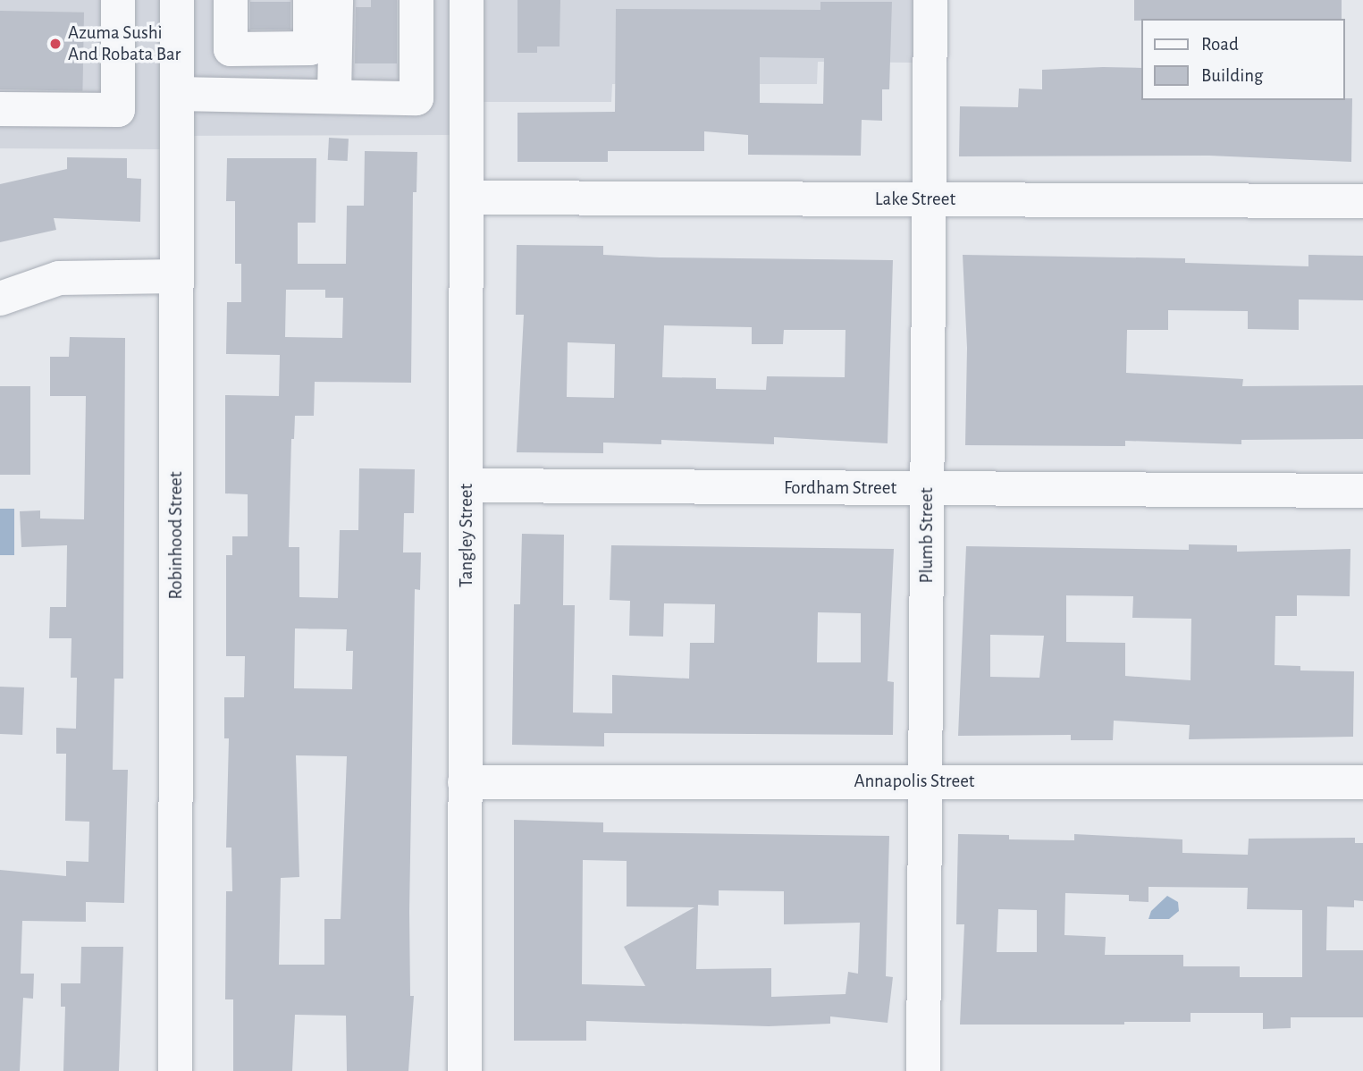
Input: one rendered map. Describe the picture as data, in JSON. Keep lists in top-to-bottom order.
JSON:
{
  "streets": {
    "street": [
      "Lake Street",
      "Fordham Street",
      "Robinhood Street",
      "Tangley Street",
      "Plumb Street",
      "Annapolis Street"
    ]
  },
  "crossings": [
    ["Lake Street", "Tangley Street"],
    ["Lake Street", "Plumb Street"],
    ["Fordham Street", "Tangley Street"],
    ["Fordham Street", "Plumb Street"],
    ["Tangley Street", "Annapolis Street"],
    ["Plumb Street", "Annapolis Street"]
  ],
  "places": ["Azuma Sushi And Robata Bar"],
  "legend": ["Road", "Building"]
}
